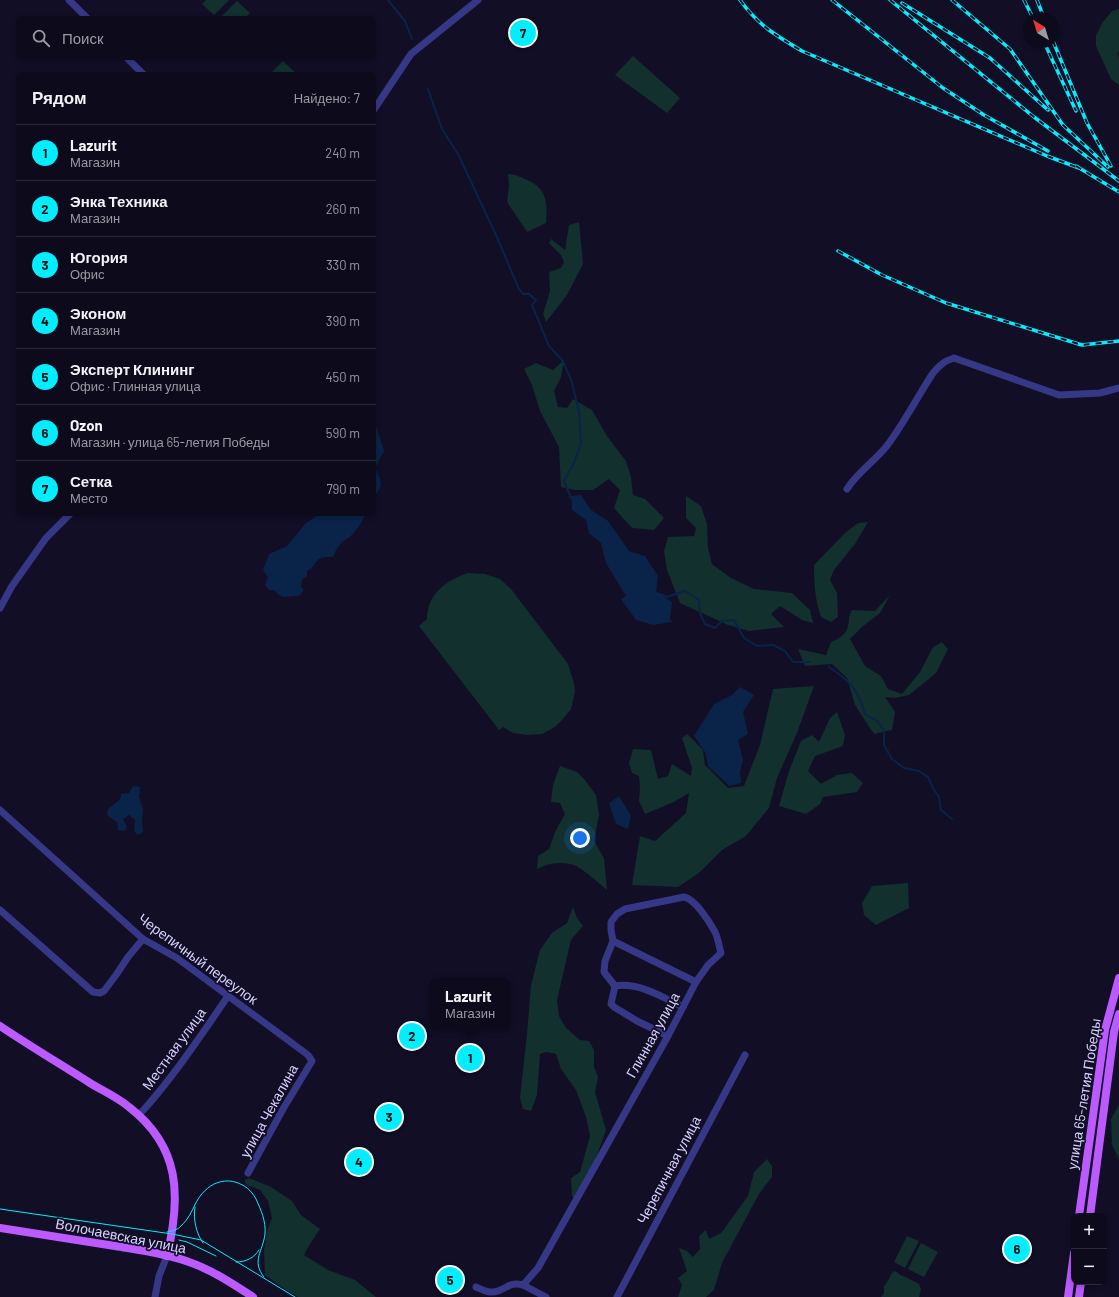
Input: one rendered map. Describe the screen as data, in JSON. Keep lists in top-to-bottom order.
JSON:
{
  "streets": {
    "main road": ["улица 65-летия Победы", "Волочаевская улица"],
    "street": [
      "Черепичный переулок",
      "Глинная улица",
      "Местная улица",
      "улица Чекалина",
      "Черепичная улица"
    ]
  },
  "crossings": [
    ["Черепичный переулок", "Местная улица"],
    ["Черепичный переулок", "улица Чекалина"]
  ],
  "north": "top left",
  "page": {
    "search": "Поиск",
    "pins": [
      "7",
      "2",
      "1",
      "3",
      "4",
      "6",
      "5"
    ],
    "heading": ["Рядом", "Найдено: 7"],
    "list": [
      {
        "mark": "1",
        "name": "Lazurit",
        "note": "Магазин",
        "value": "240 m"
      },
      {
        "mark": "2",
        "name": "Энка Техника",
        "note": "Магазин",
        "value": "260 m"
      },
      {
        "mark": "3",
        "name": "Югория",
        "note": "Офис",
        "value": "330 m"
      },
      {
        "mark": "4",
        "name": "Эконом",
        "note": "Магазин",
        "value": "390 m"
      },
      {
        "mark": "5",
        "name": "Эксперт Клининг",
        "note": "Офис · Глинная улица",
        "value": "450 m"
      },
      {
        "mark": "6",
        "name": "Ozon",
        "note": "Магазин · улица 65-летия Победы",
        "value": "590 m"
      },
      {
        "mark": "7",
        "name": "Сетка",
        "note": "Место",
        "value": "790 m"
      }
    ],
    "popup": ["Lazurit", "Магазин"],
    "map_buttons": ["+", "−"]
  }
}
